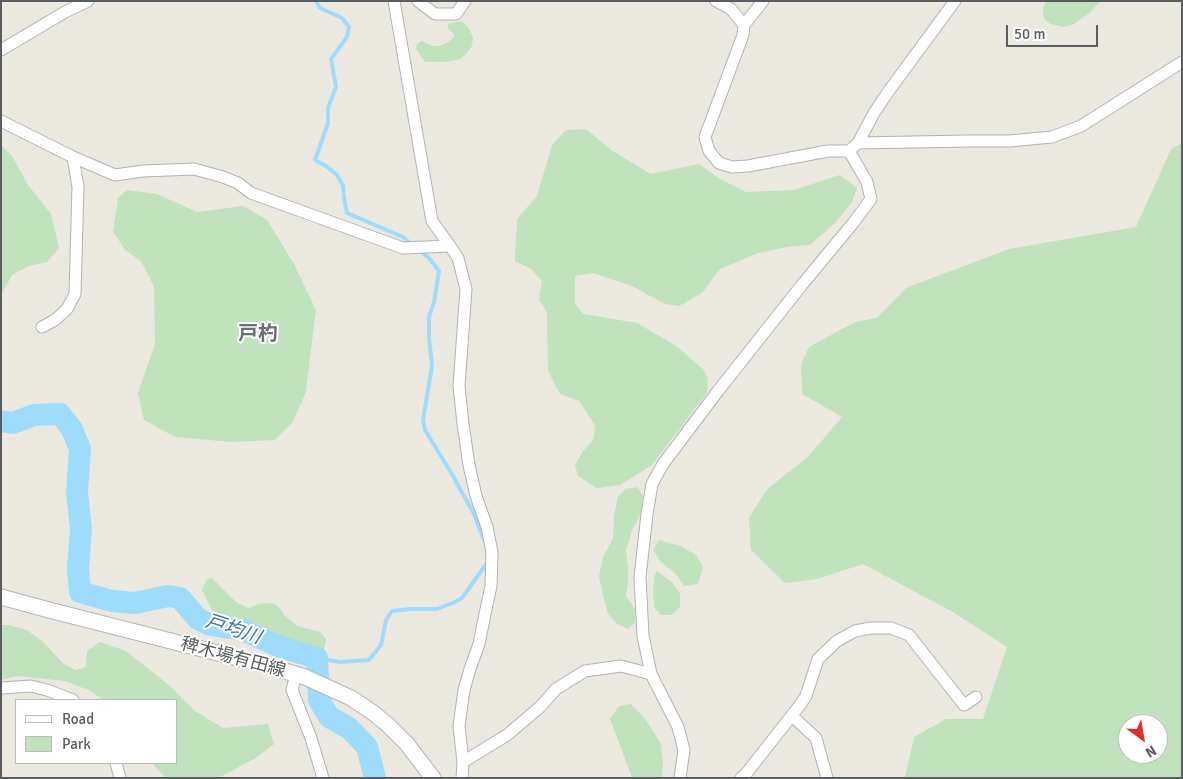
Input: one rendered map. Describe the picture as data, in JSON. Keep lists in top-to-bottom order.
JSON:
{
  "streets": {
    "main road": ["稗木場有田線"]
  },
  "districts": ["戸杓"],
  "water": ["戸均川"],
  "legend": ["Road", "Park"],
  "scale_bar": "50 m",
  "north": "bottom right"
}
